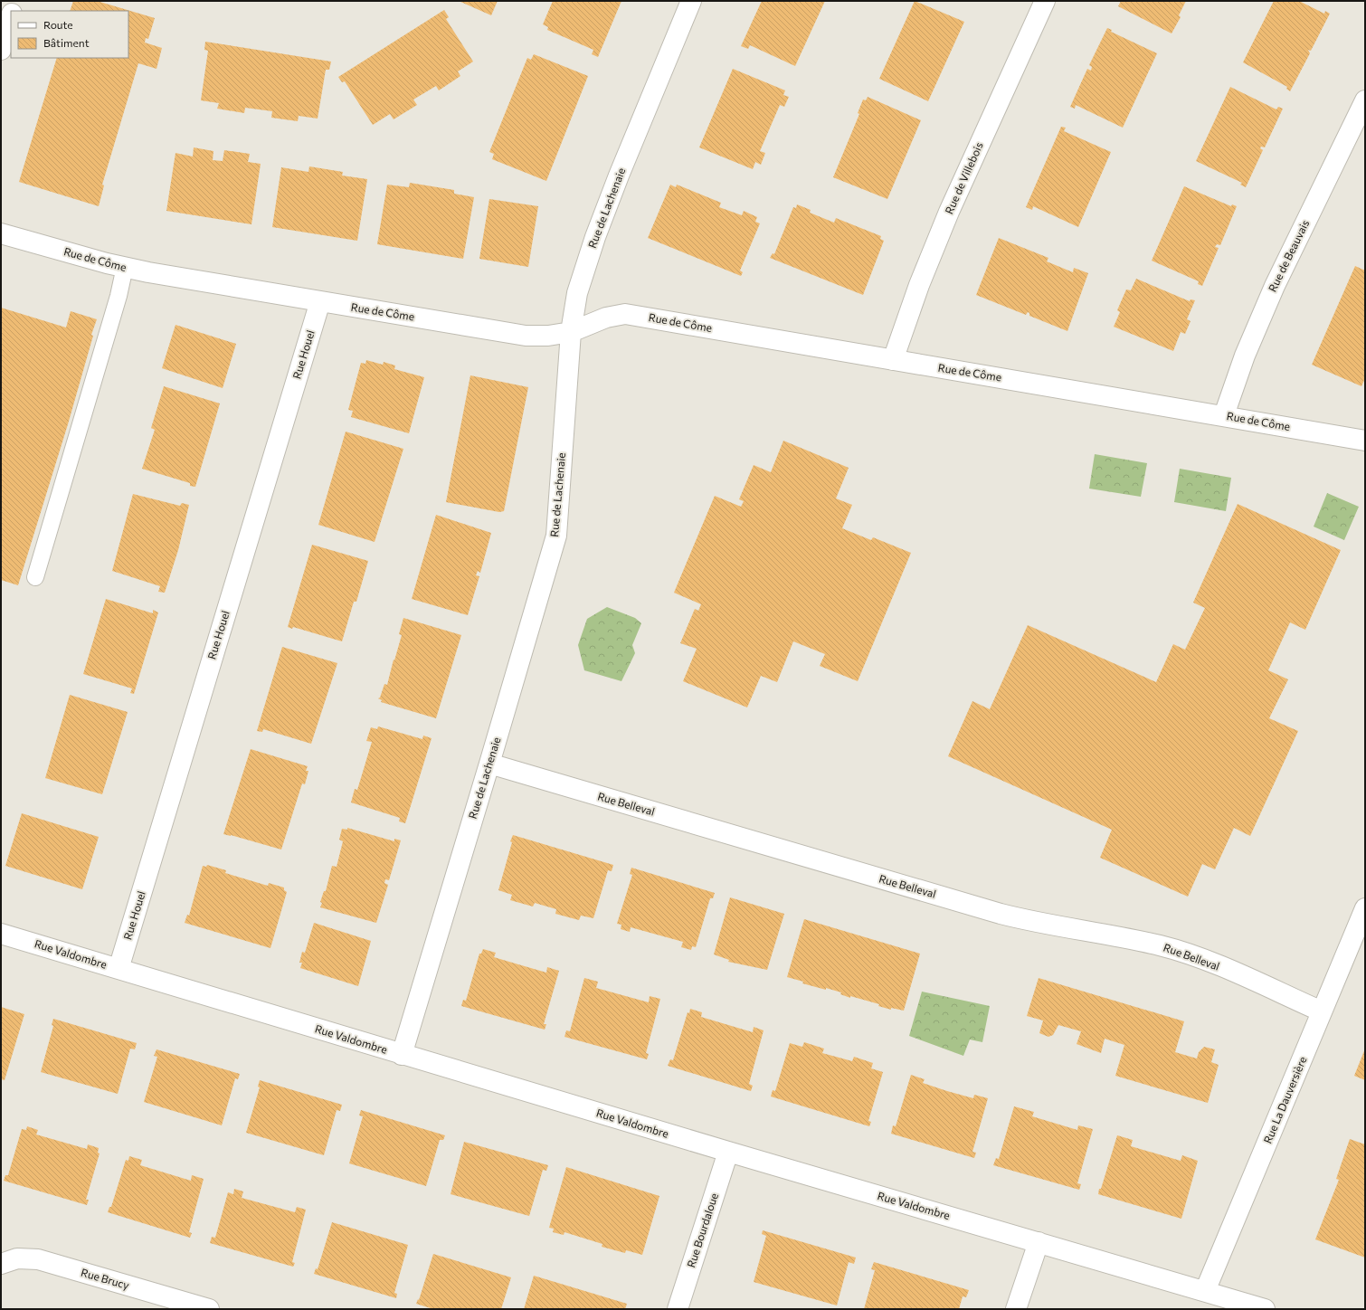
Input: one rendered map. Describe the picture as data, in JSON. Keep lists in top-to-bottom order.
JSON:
{
  "streets": {
    "street": [
      "Rue de Villebois",
      "Rue de Lachenaie",
      "Rue de Beauvais",
      "Rue de Côme",
      "Rue Houel",
      "Rue Belleval",
      "Rue Valdombre",
      "Rue La Dauversière",
      "Rue Bourdaloue",
      "Rue Brucy"
    ]
  },
  "crossings": [
    ["Rue de Villebois", "Rue de Côme"],
    ["Rue de Lachenaie", "Rue de Côme"],
    ["Rue de Lachenaie", "Rue Belleval"],
    ["Rue de Lachenaie", "Rue Valdombre"],
    ["Rue de Beauvais", "Rue de Côme"],
    ["Rue de Côme", "Rue Houel"],
    ["Rue Houel", "Rue Valdombre"],
    ["Rue Belleval", "Rue La Dauversière"],
    ["Rue Valdombre", "Rue La Dauversière"],
    ["Rue Valdombre", "Rue Bourdaloue"]
  ],
  "legend": ["Route", "Bâtiment"]
}
